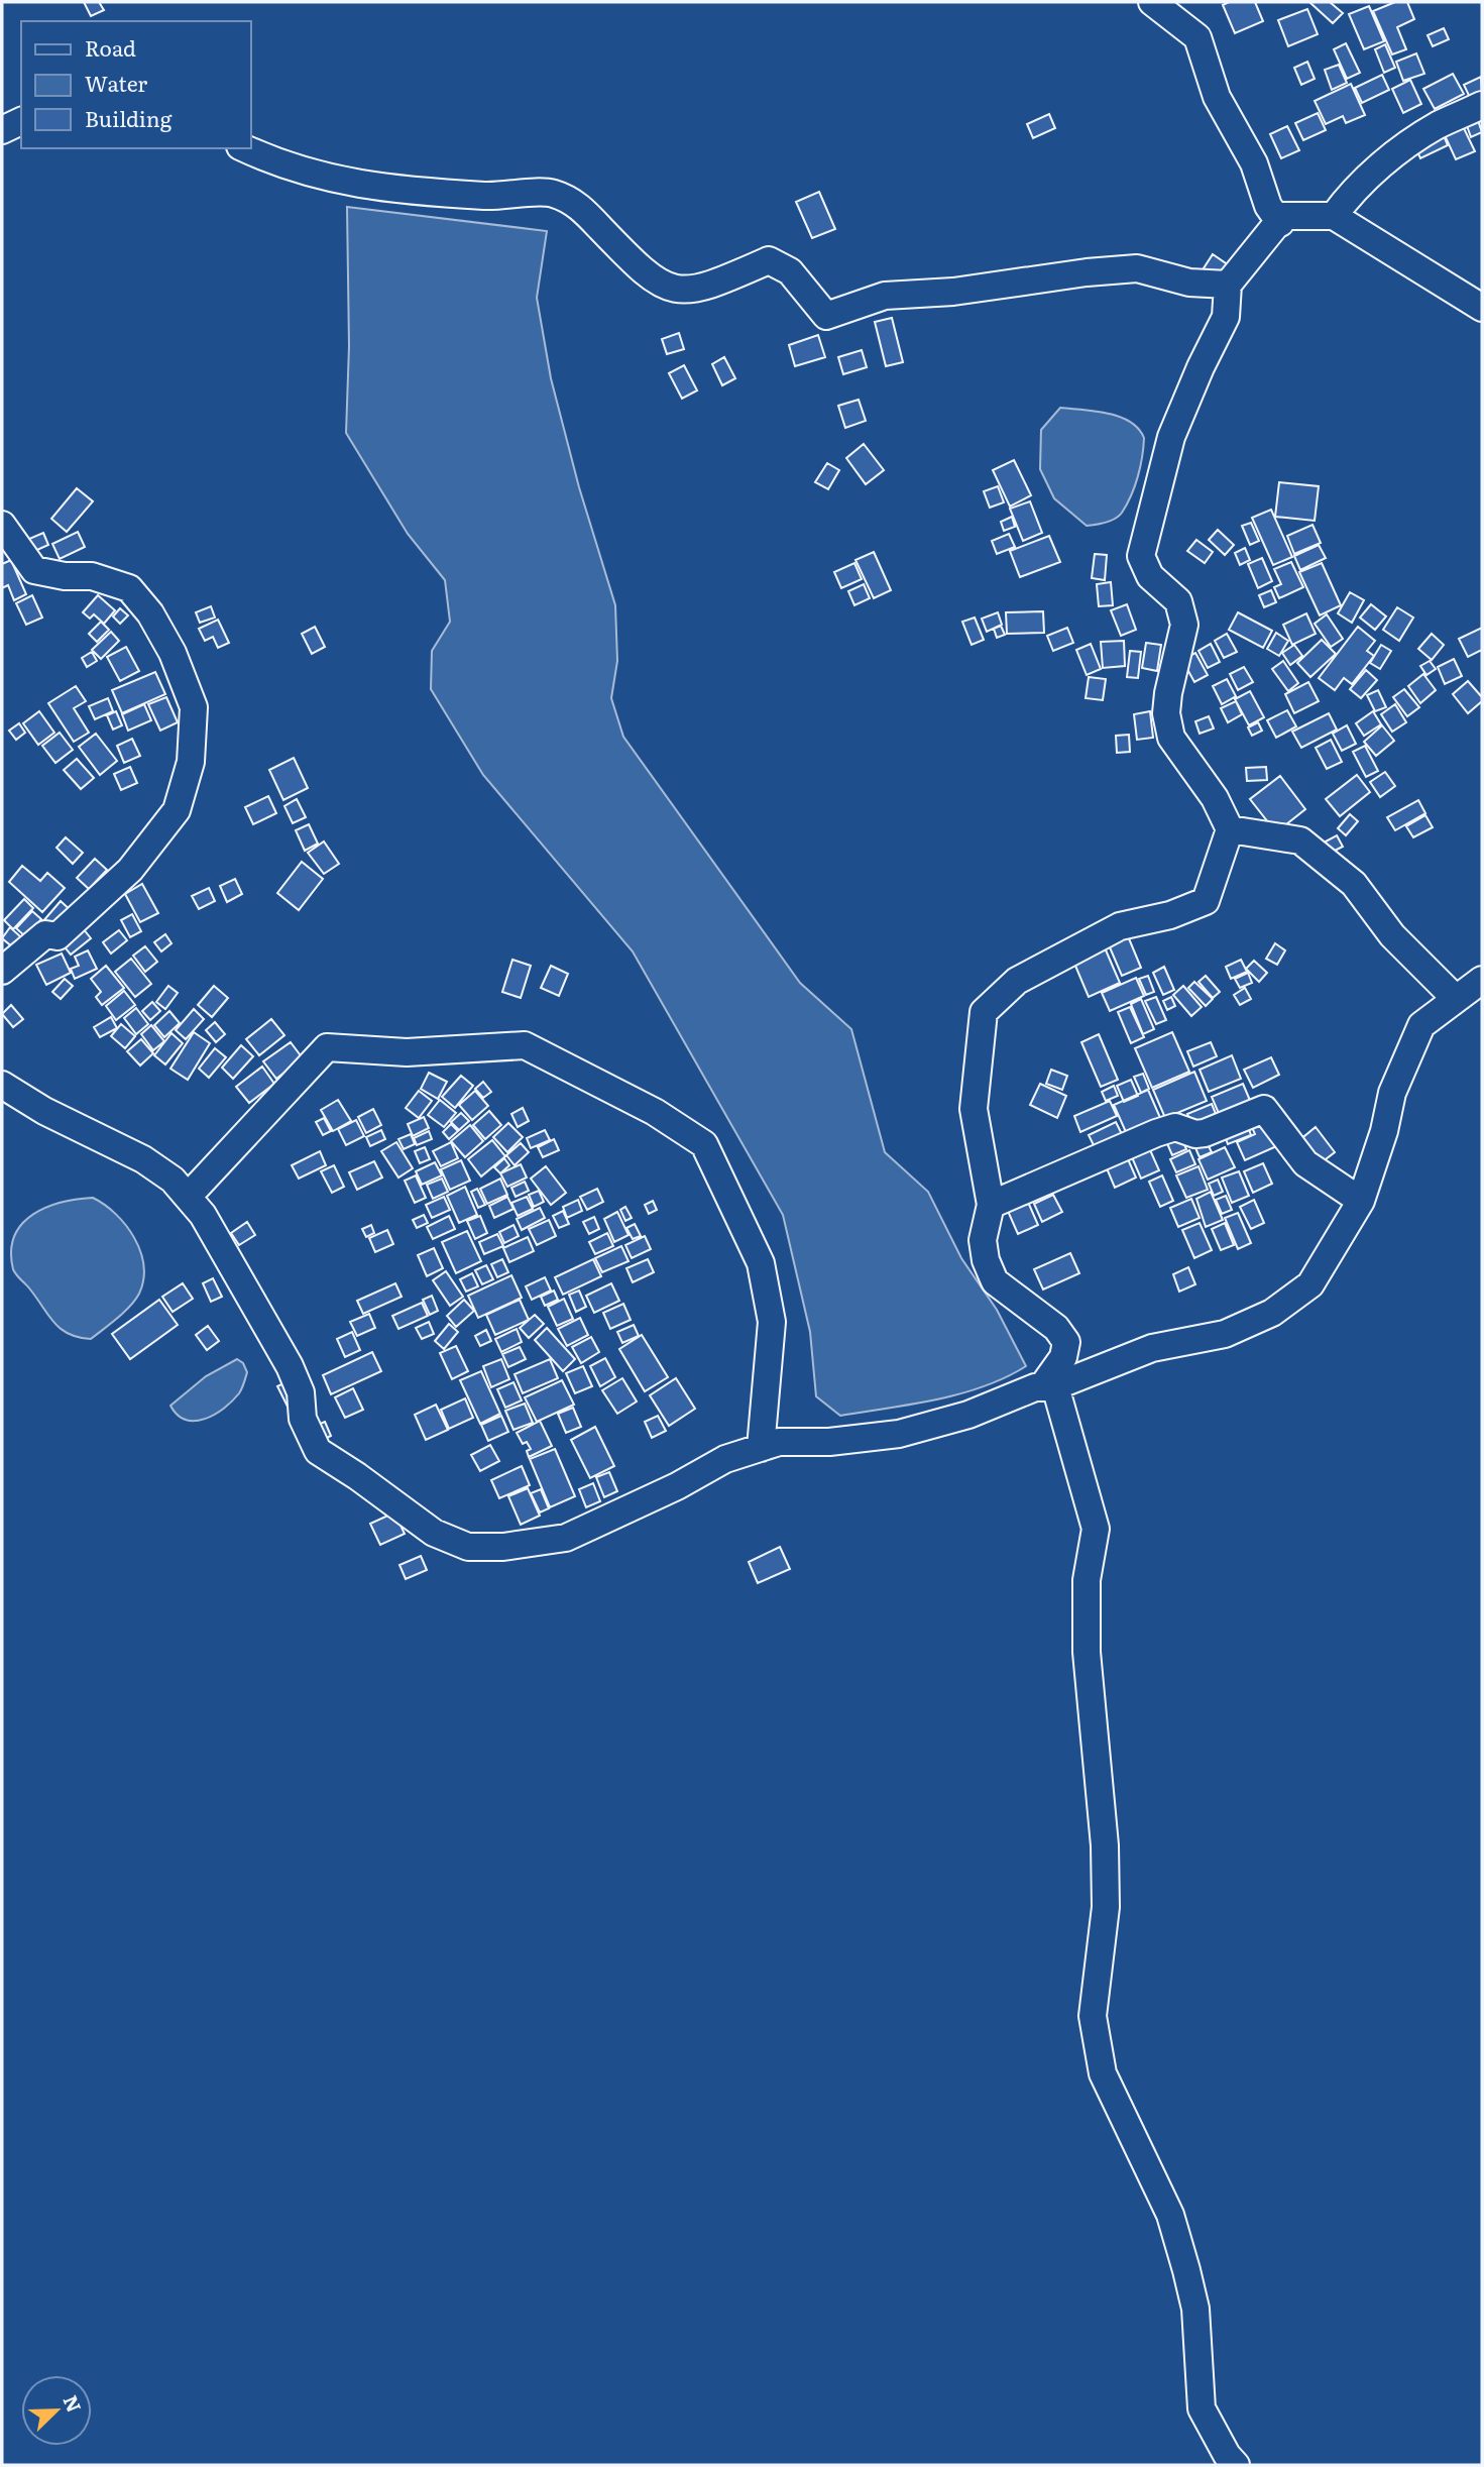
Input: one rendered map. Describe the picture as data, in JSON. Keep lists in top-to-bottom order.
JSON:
{
  "legend": ["Road", "Water", "Building"],
  "north": "top right"
}
